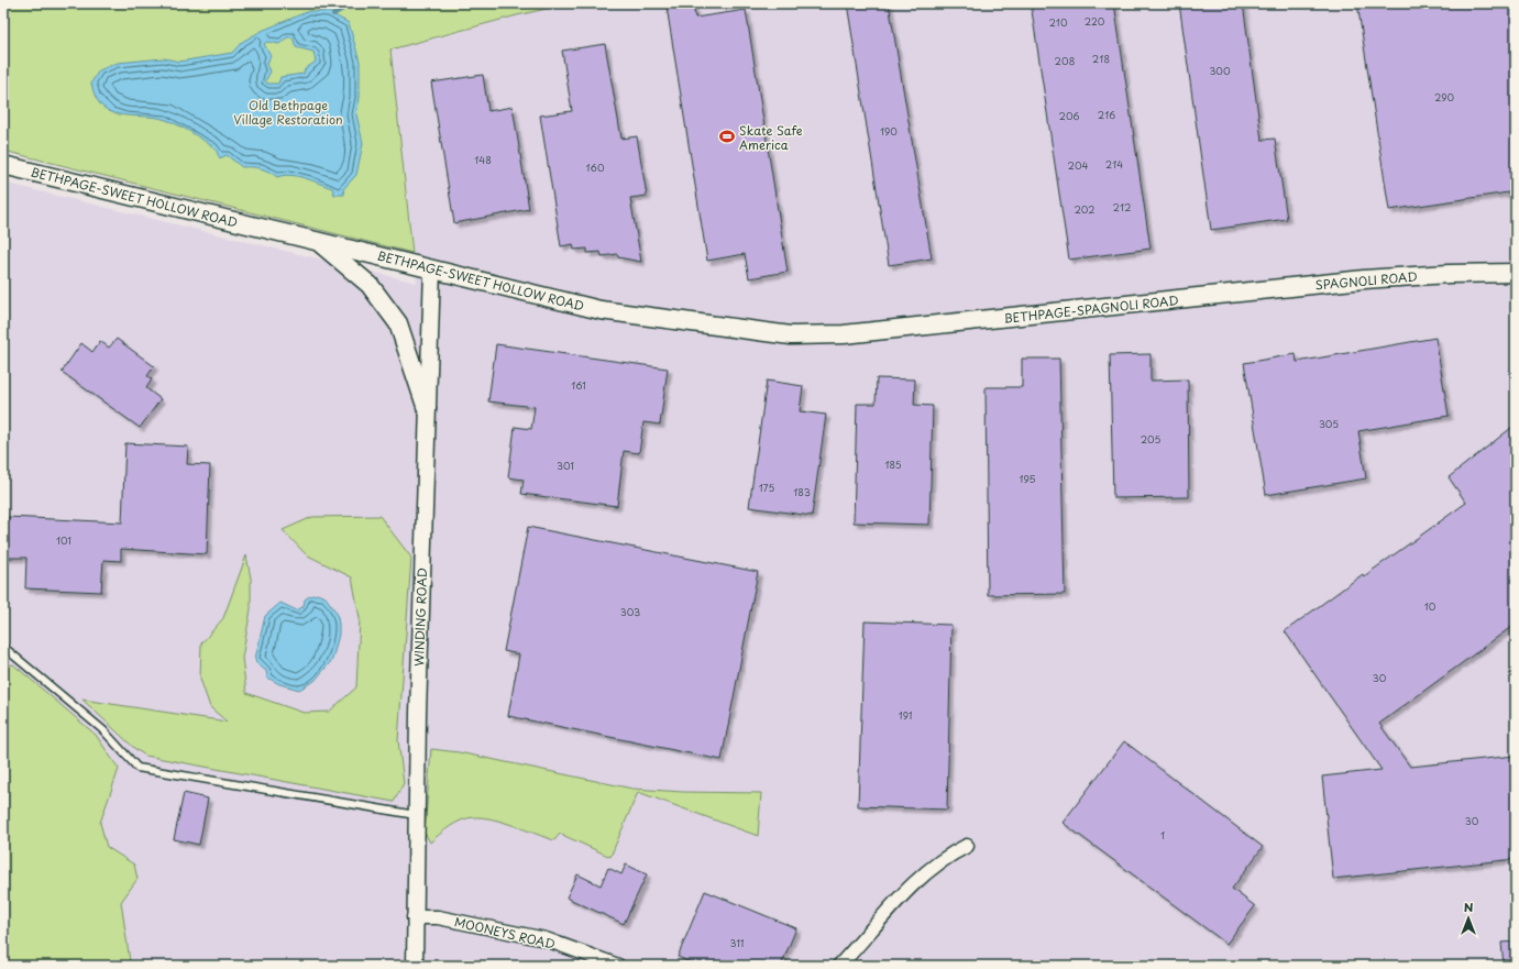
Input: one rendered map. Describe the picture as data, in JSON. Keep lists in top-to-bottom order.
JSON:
{
  "streets": {
    "main road": ["BETHPAGE-SWEET HOLLOW ROAD", "SPAGNOLI ROAD", "BETHPAGE-SPAGNOLI ROAD"],
    "street": ["WINDING ROAD", "MOONEYS ROAD"]
  },
  "crossings": [
    ["BETHPAGE-SWEET HOLLOW ROAD", "BETHPAGE-SPAGNOLI ROAD"],
    ["BETHPAGE-SWEET HOLLOW ROAD", "WINDING ROAD"],
    ["SPAGNOLI ROAD", "BETHPAGE-SPAGNOLI ROAD"],
    ["WINDING ROAD", "MOONEYS ROAD"]
  ],
  "parks": ["Old Bethpage Village Restoration"],
  "places": {
    "sports": ["Skate Safe America"]
  },
  "house_numbers": [
    "220",
    "210",
    "218",
    "208",
    "300",
    "290",
    "216",
    "206",
    "190",
    "148",
    "214",
    "204",
    "160",
    "212",
    "202",
    "161",
    "305",
    "205",
    "185",
    "301",
    "195",
    "175",
    "183",
    "101",
    "10",
    "303",
    "30",
    "191",
    "30",
    "1",
    "311"
  ],
  "north": "top"
}
